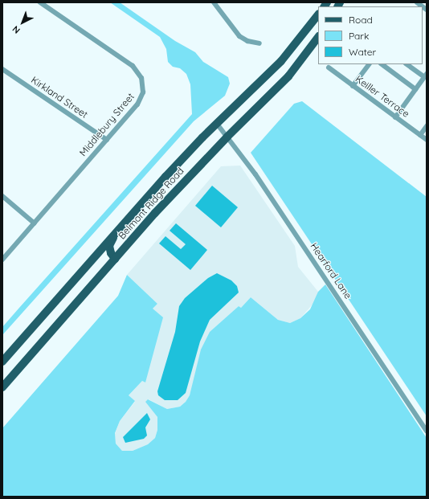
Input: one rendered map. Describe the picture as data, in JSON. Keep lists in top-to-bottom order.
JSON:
{
  "streets": {
    "main road": ["Belmont Ridge Road"],
    "street": [
      "Keiller Terrace",
      "Kirkland Street",
      "Middlebury Street",
      "Hearford Lane"
    ]
  },
  "crossings": [
    ["Kirkland Street", "Middlebury Street"],
    ["Belmont Ridge Road", "Hearford Lane"]
  ],
  "legend": ["Road", "Park", "Water"],
  "north": "bottom left"
}
